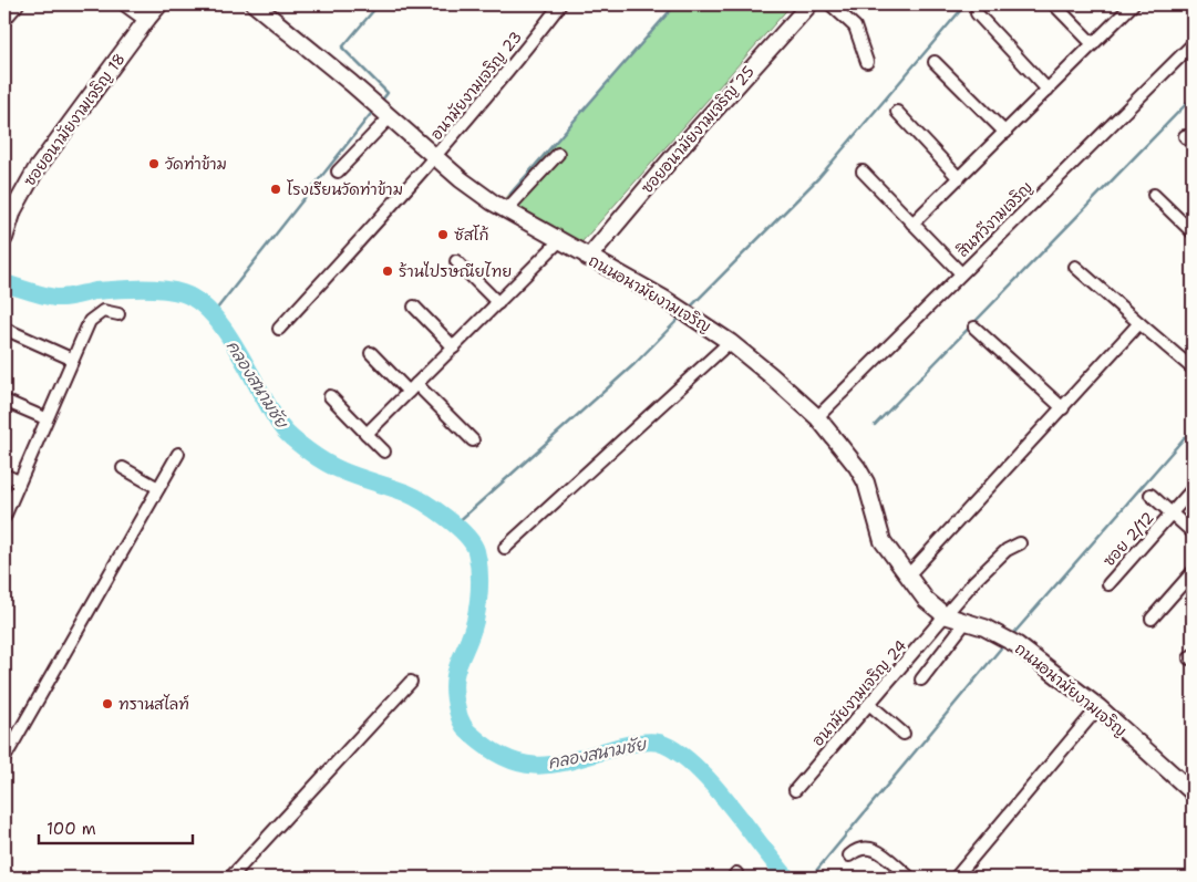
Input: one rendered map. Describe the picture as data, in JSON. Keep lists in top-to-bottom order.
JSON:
{
  "streets": {
    "street": [
      "อนามัยงามเจริญ 23",
      "ซอยอนามัยงามเจริญ 18",
      "ซอยอนามัยงามเจริญ 25",
      "สินทวีงามเจริญ",
      "ถนนอนามัยงามเจริญ",
      "ซอย 2/12",
      "อนามัยงามเจริญ 24"
    ]
  },
  "crossings": [
    ["อนามัยงามเจริญ 23", "ถนนอนามัยงามเจริญ"],
    ["ซอยอนามัยงามเจริญ 25", "ถนนอนามัยงามเจริญ"],
    ["สินทวีงามเจริญ", "ถนนอนามัยงามเจริญ"],
    ["ถนนอนามัยงามเจริญ", "อนามัยงามเจริญ 24"]
  ],
  "water": ["คลองสนามชัย"],
  "places": [
    "วัดท่าข้าม",
    "โรงเรียนวัดท่าข้าม",
    "ซัสโก้",
    "ร้านไปรษณียไทย",
    "ทรานสไลท์"
  ],
  "scale_bar": "100 m"
}
